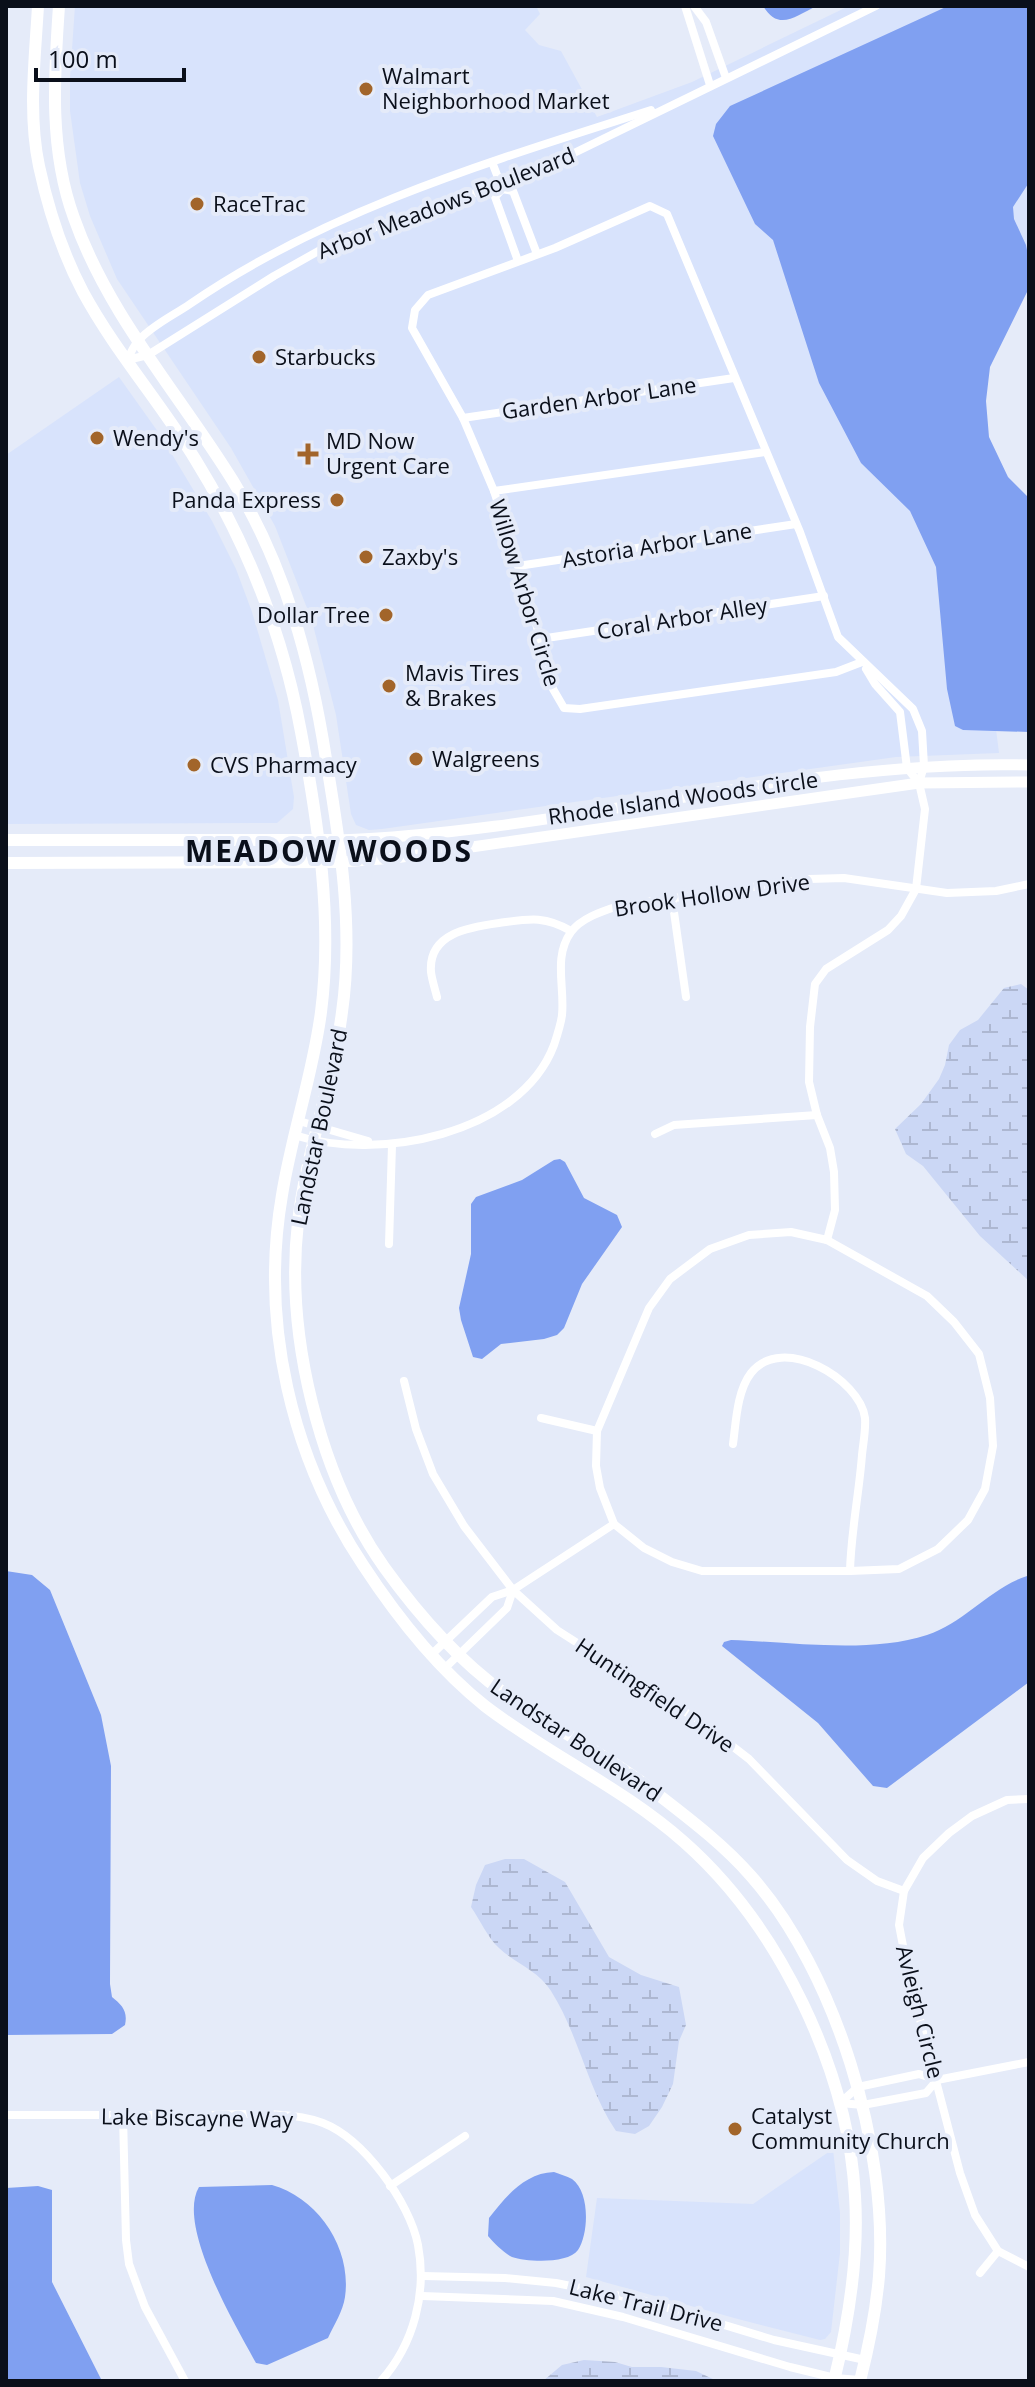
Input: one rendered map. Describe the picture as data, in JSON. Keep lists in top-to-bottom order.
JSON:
{
  "streets": {
    "main road": ["Landstar Boulevard"],
    "street": [
      "Arbor Meadows Boulevard",
      "Garden Arbor Lane",
      "Astoria Arbor Lane",
      "Willow Arbor Circle",
      "Coral Arbor Alley",
      "Rhode Island Woods Circle",
      "Brook Hollow Drive",
      "Huntingfield Drive",
      "Avleigh Circle",
      "Lake Biscayne Way",
      "Lake Trail Drive"
    ]
  },
  "crossings": [
    ["Arbor Meadows Boulevard", "Landstar Boulevard"],
    ["Garden Arbor Lane", "Willow Arbor Circle"],
    ["Astoria Arbor Lane", "Willow Arbor Circle"],
    ["Willow Arbor Circle", "Coral Arbor Alley"],
    ["Rhode Island Woods Circle", "Landstar Boulevard"],
    ["Landstar Boulevard", "Lake Trail Drive"],
    ["Huntingfield Drive", "Avleigh Circle"],
    ["Lake Biscayne Way", "Lake Trail Drive"]
  ],
  "districts": ["MEADOW WOODS"],
  "places": {
    "other": [
      "Walmart Neighborhood Market",
      "RaceTrac",
      "Starbucks",
      "Wendy's",
      "Panda Express",
      "Zaxby's",
      "Dollar Tree",
      "Mavis Tires & Brakes",
      "Walgreens",
      "CVS Pharmacy",
      "Catalyst Community Church"
    ],
    "health": ["MD Now Urgent Care"]
  },
  "scale_bar": "100 m"
}
